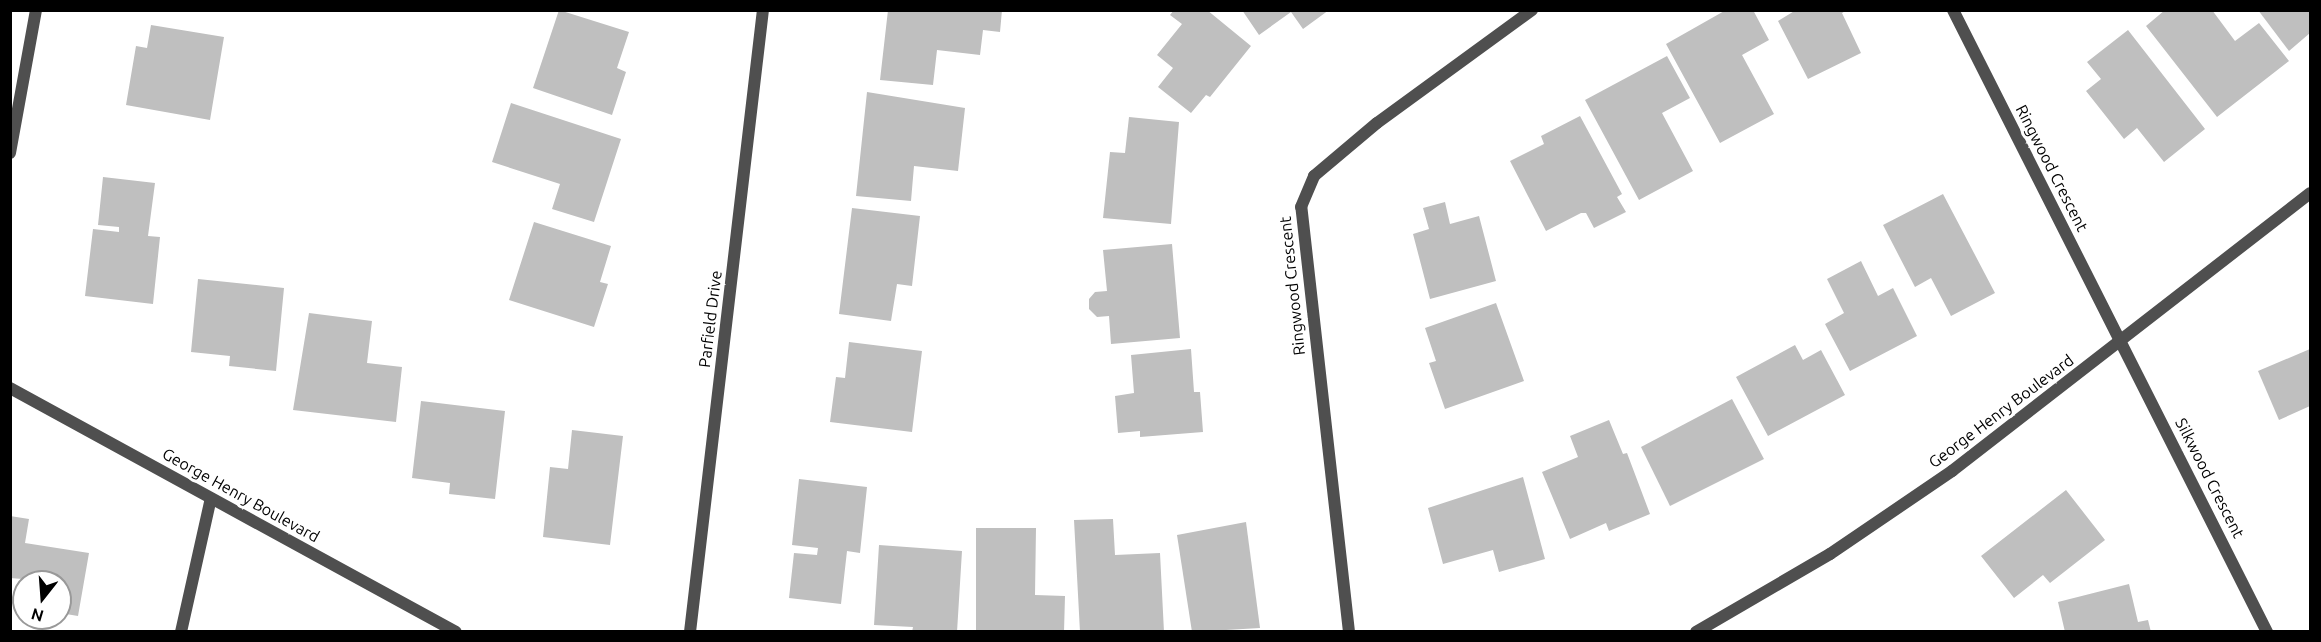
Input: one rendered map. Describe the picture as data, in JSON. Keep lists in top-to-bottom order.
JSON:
{
  "streets": {
    "street": [
      "Ringwood Crescent",
      "Parfield Drive",
      "George Henry Boulevard",
      "Silkwood Crescent"
    ]
  },
  "crossings": [
    ["Ringwood Crescent", "George Henry Boulevard"],
    ["Ringwood Crescent", "Silkwood Crescent"],
    ["George Henry Boulevard", "Silkwood Crescent"]
  ],
  "north": "bottom"
}
